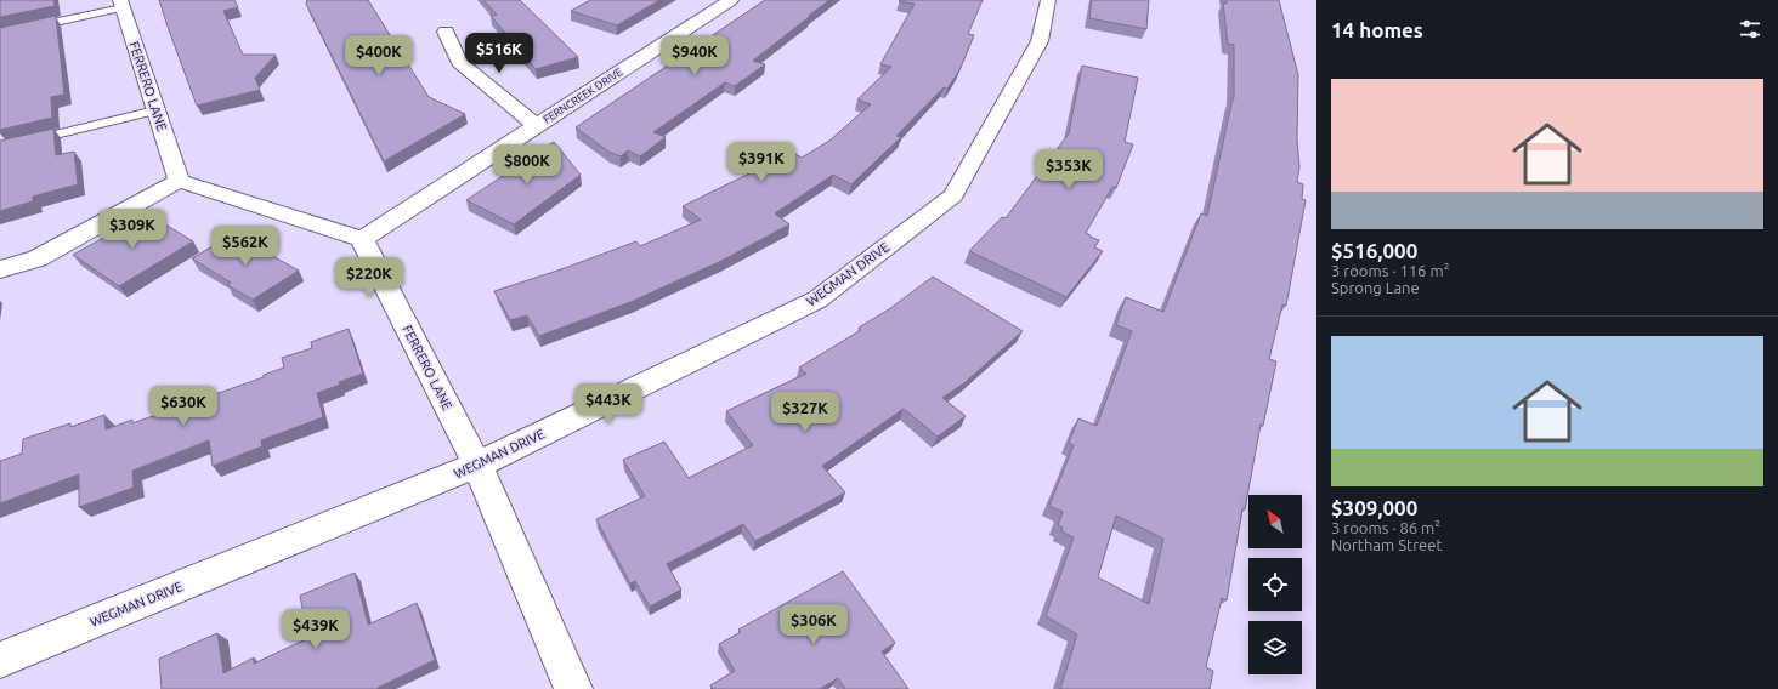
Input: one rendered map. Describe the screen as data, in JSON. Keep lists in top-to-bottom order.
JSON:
{
  "streets": {
    "street": ["FERRERO LANE", "FERNCREEK DRIVE", "WEGMAN DRIVE"]
  },
  "crossings": [
    ["FERRERO LANE", "FERNCREEK DRIVE"],
    ["FERRERO LANE", "WEGMAN DRIVE"]
  ],
  "north": "top left",
  "page": {
    "heading": "14 homes",
    "price": [
      "$516K",
      "$400K",
      "$940K",
      "$391K",
      "$800K",
      "$353K",
      "$309K",
      "$562K",
      "$220K",
      "$443K",
      "$630K",
      "$327K",
      "$306K",
      "$439K"
    ],
    "list": [
      {
        "name": "$516,000",
        "note": "3 rooms · 116 m² · Sprong Lane"
      },
      {
        "name": "$309,000",
        "note": "3 rooms · 86 m² · Northam Street"
      }
    ]
  }
}
